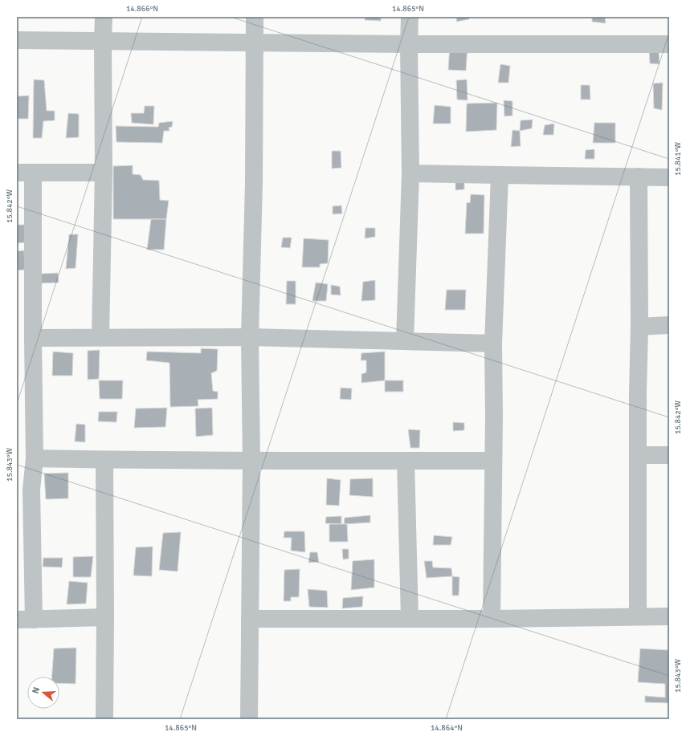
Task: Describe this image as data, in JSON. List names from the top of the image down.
{
  "north": "left",
  "coordinates": [
    "14.866°N",
    "14.865°N",
    "15.841°W",
    "15.842°W",
    "15.843°W",
    "14.864°N"
  ]
}
